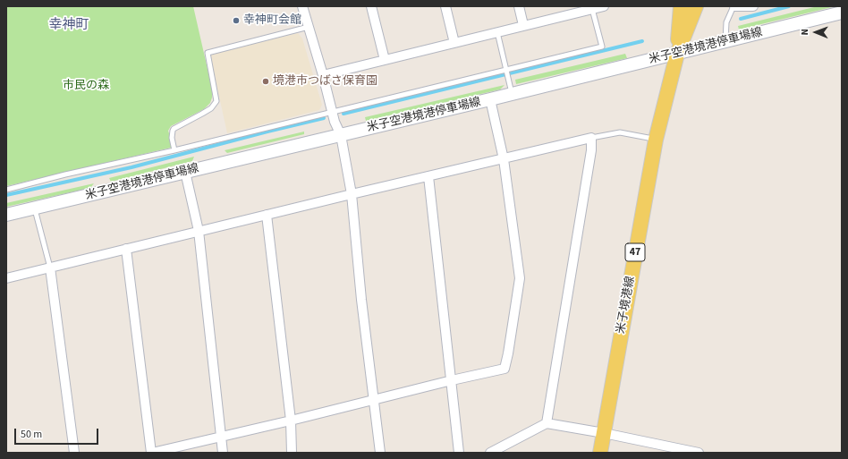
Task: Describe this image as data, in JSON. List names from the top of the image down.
{
  "streets": {
    "main road": ["米子空港境港停車場線", "47", "米子境港線"]
  },
  "crossings": [
    ["米子空港境港停車場線", "米子境港線"]
  ],
  "districts": ["幸神町"],
  "parks": ["市民の森"],
  "places": ["幸神町会館", "境港市つばさ保育園"],
  "scale_bar": "50 m",
  "north": "left"
}
